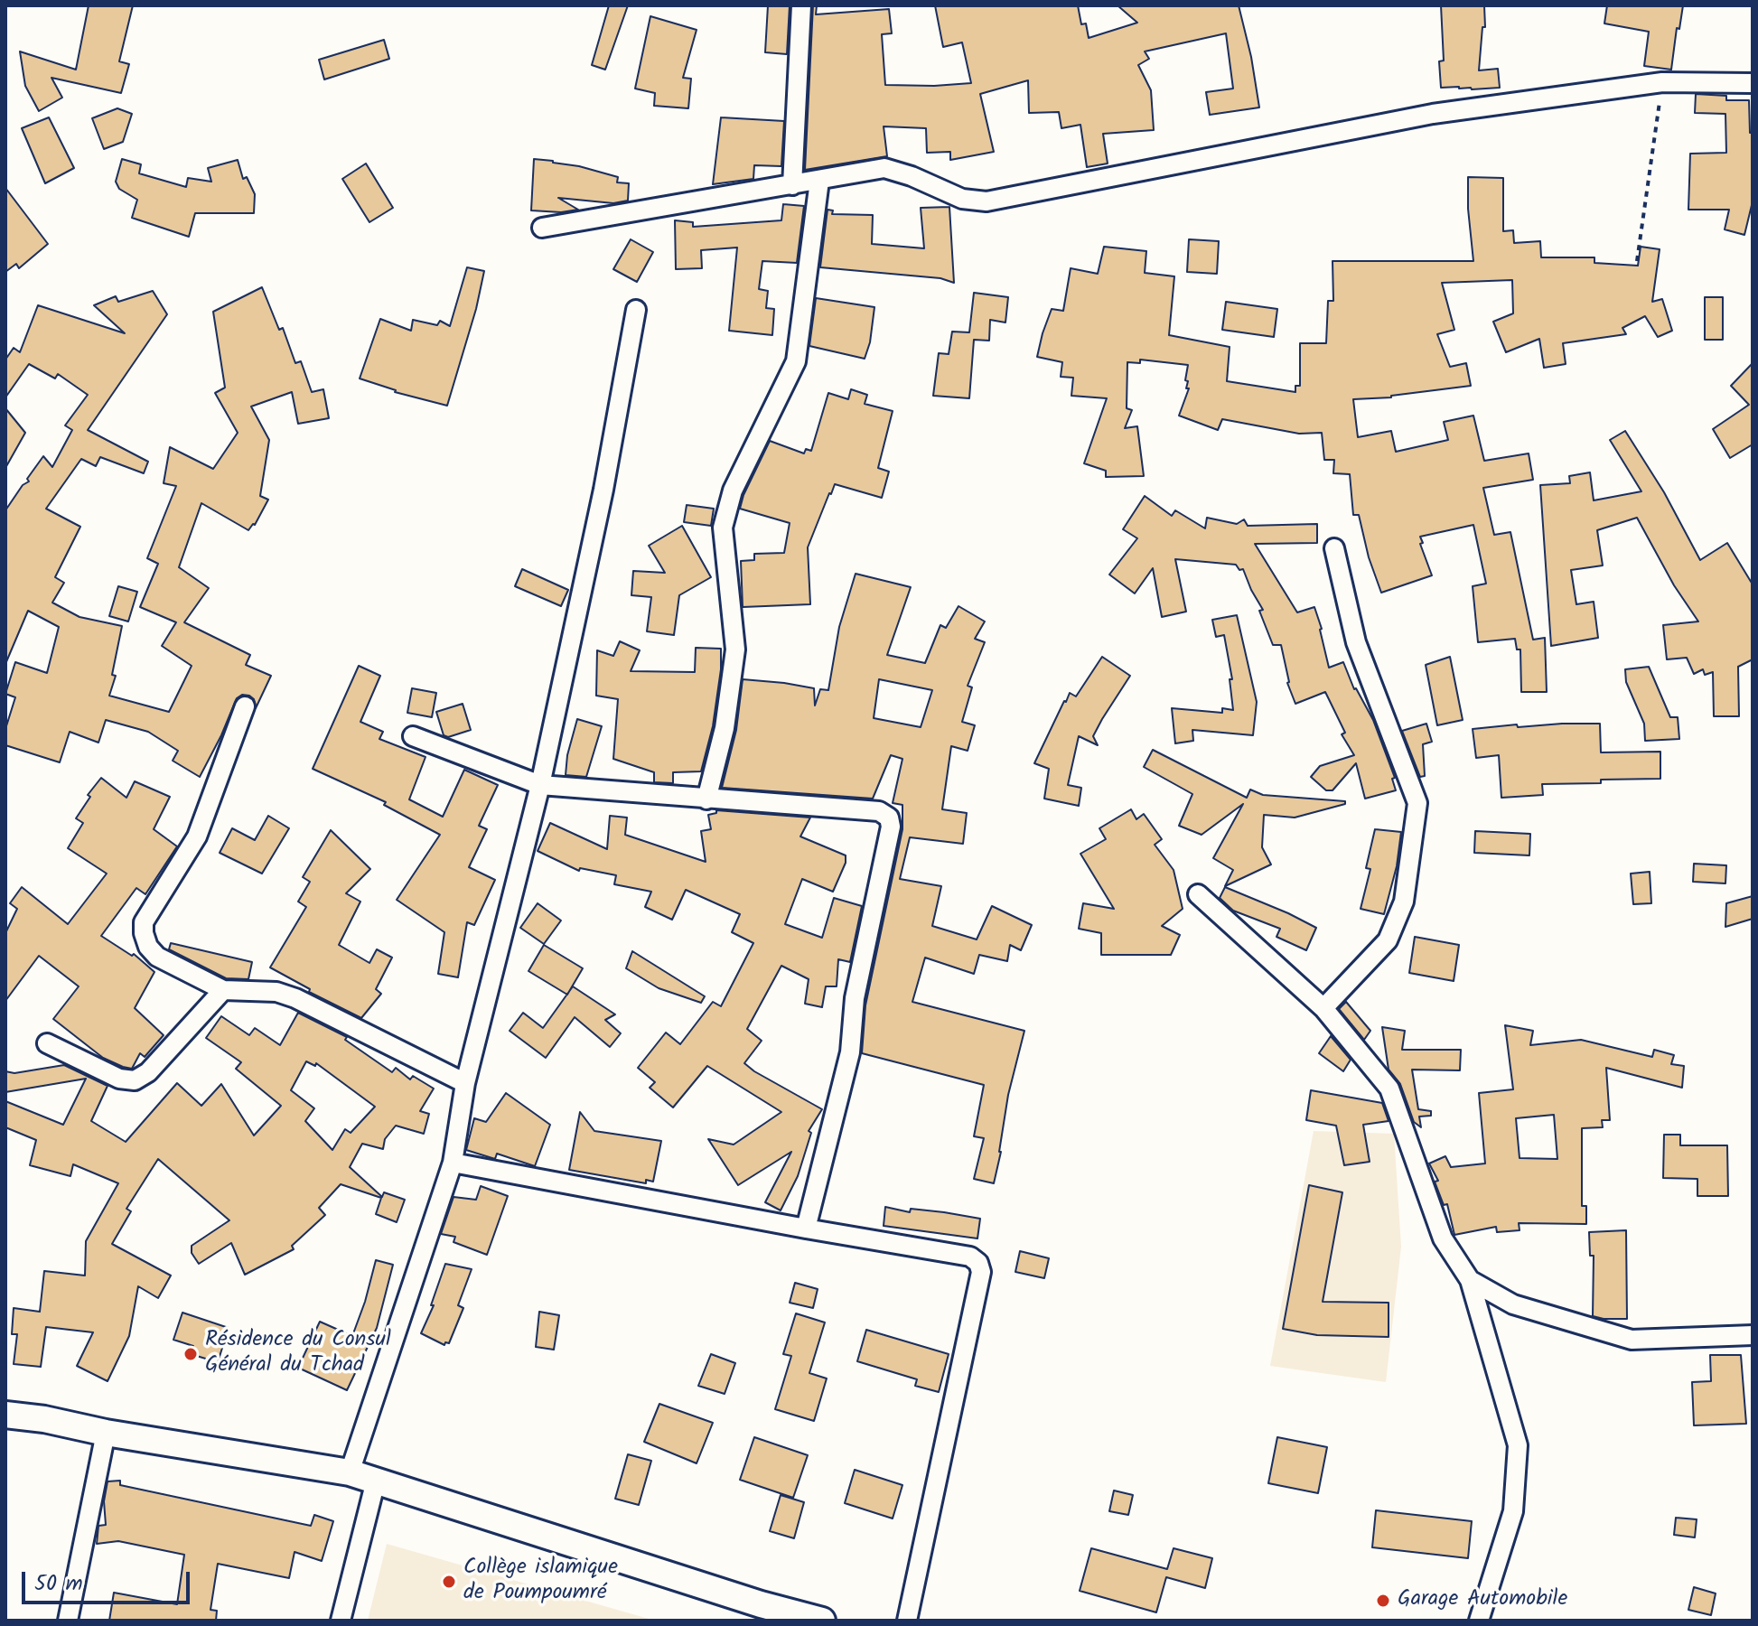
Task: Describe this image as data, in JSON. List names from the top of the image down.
{
  "places": ["Résidence du Consul Général du Tchad", "Collège islamique de Poumpoumré", "Garage Automobile"],
  "scale_bar": "50 m"
}
